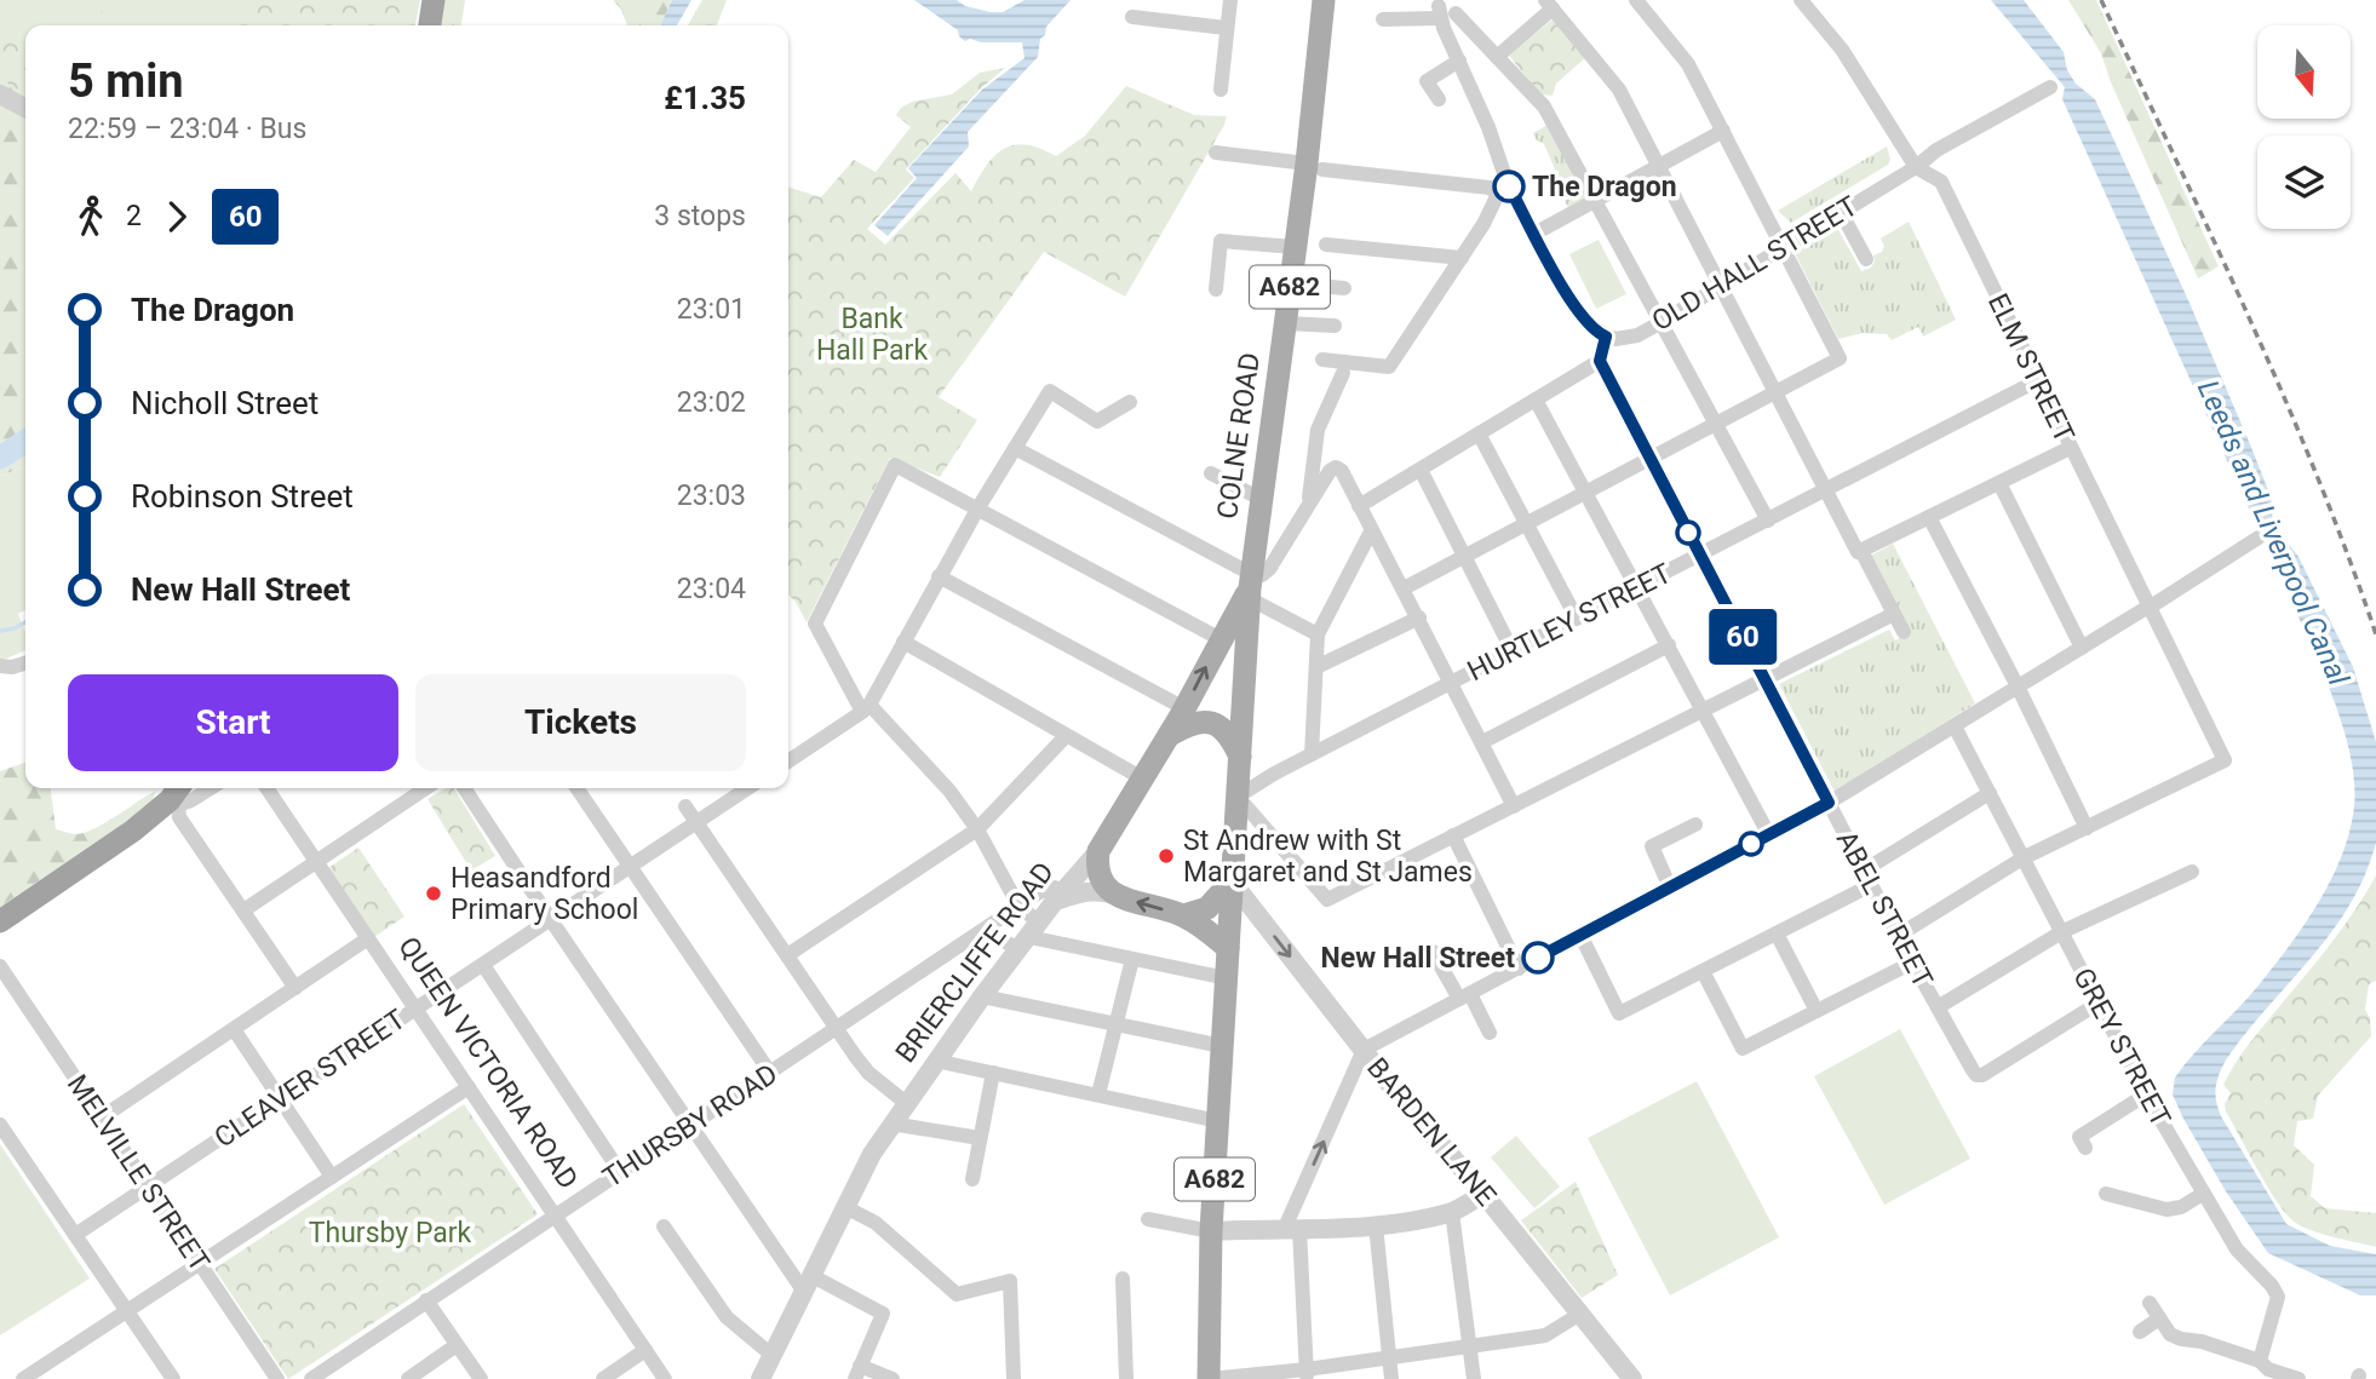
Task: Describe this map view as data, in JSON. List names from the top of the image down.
{
  "streets": {
    "main road": ["A682", "COLNE ROAD", "BRIERCLIFFE ROAD"],
    "street": [
      "OLD HALL STREET",
      "ELM STREET",
      "HURTLEY STREET",
      "ABEL STREET",
      "GREY STREET",
      "QUEEN VICTORIA ROAD",
      "CLEAVER STREET",
      "THURSBY ROAD",
      "BARDEN LANE",
      "MELVILLE STREET"
    ]
  },
  "crossings": [
    ["OLD HALL STREET", "ELM STREET"],
    ["A682", "COLNE ROAD"],
    ["ELM STREET", "HURTLEY STREET"],
    ["COLNE ROAD", "HURTLEY STREET"],
    ["COLNE ROAD", "BRIERCLIFFE ROAD"],
    ["COLNE ROAD", "BARDEN LANE"],
    ["HURTLEY STREET", "ABEL STREET"],
    ["ABEL STREET", "GREY STREET"],
    ["BRIERCLIFFE ROAD", "THURSBY ROAD"],
    ["QUEEN VICTORIA ROAD", "CLEAVER STREET"],
    ["QUEEN VICTORIA ROAD", "THURSBY ROAD"],
    ["CLEAVER STREET", "MELVILLE STREET"]
  ],
  "water": ["Leeds and Liverpool Canal"],
  "parks": ["Bank Hall Park", "Thursby Park"],
  "places": [
    "The Dragon",
    "St Andrew with St Margaret and St James",
    "Heasandford Primary School",
    "New Hall Street"
  ],
  "lines": ["bus line 60"],
  "north": "bottom",
  "page": {
    "on_map": "60",
    "heading": ["5 min", "22:59 – 23:04 · Bus", "£1.35"],
    "legs": ["2", "60", "3 stops"],
    "list": [
      {
        "name": "The Dragon",
        "value": "23:01"
      },
      {
        "name": "Nicholl Street",
        "value": "23:02"
      },
      {
        "name": "Robinson Street",
        "value": "23:03"
      },
      {
        "name": "New Hall Street",
        "value": "23:04"
      }
    ],
    "buttons": ["Start", "Tickets"]
  }
}
